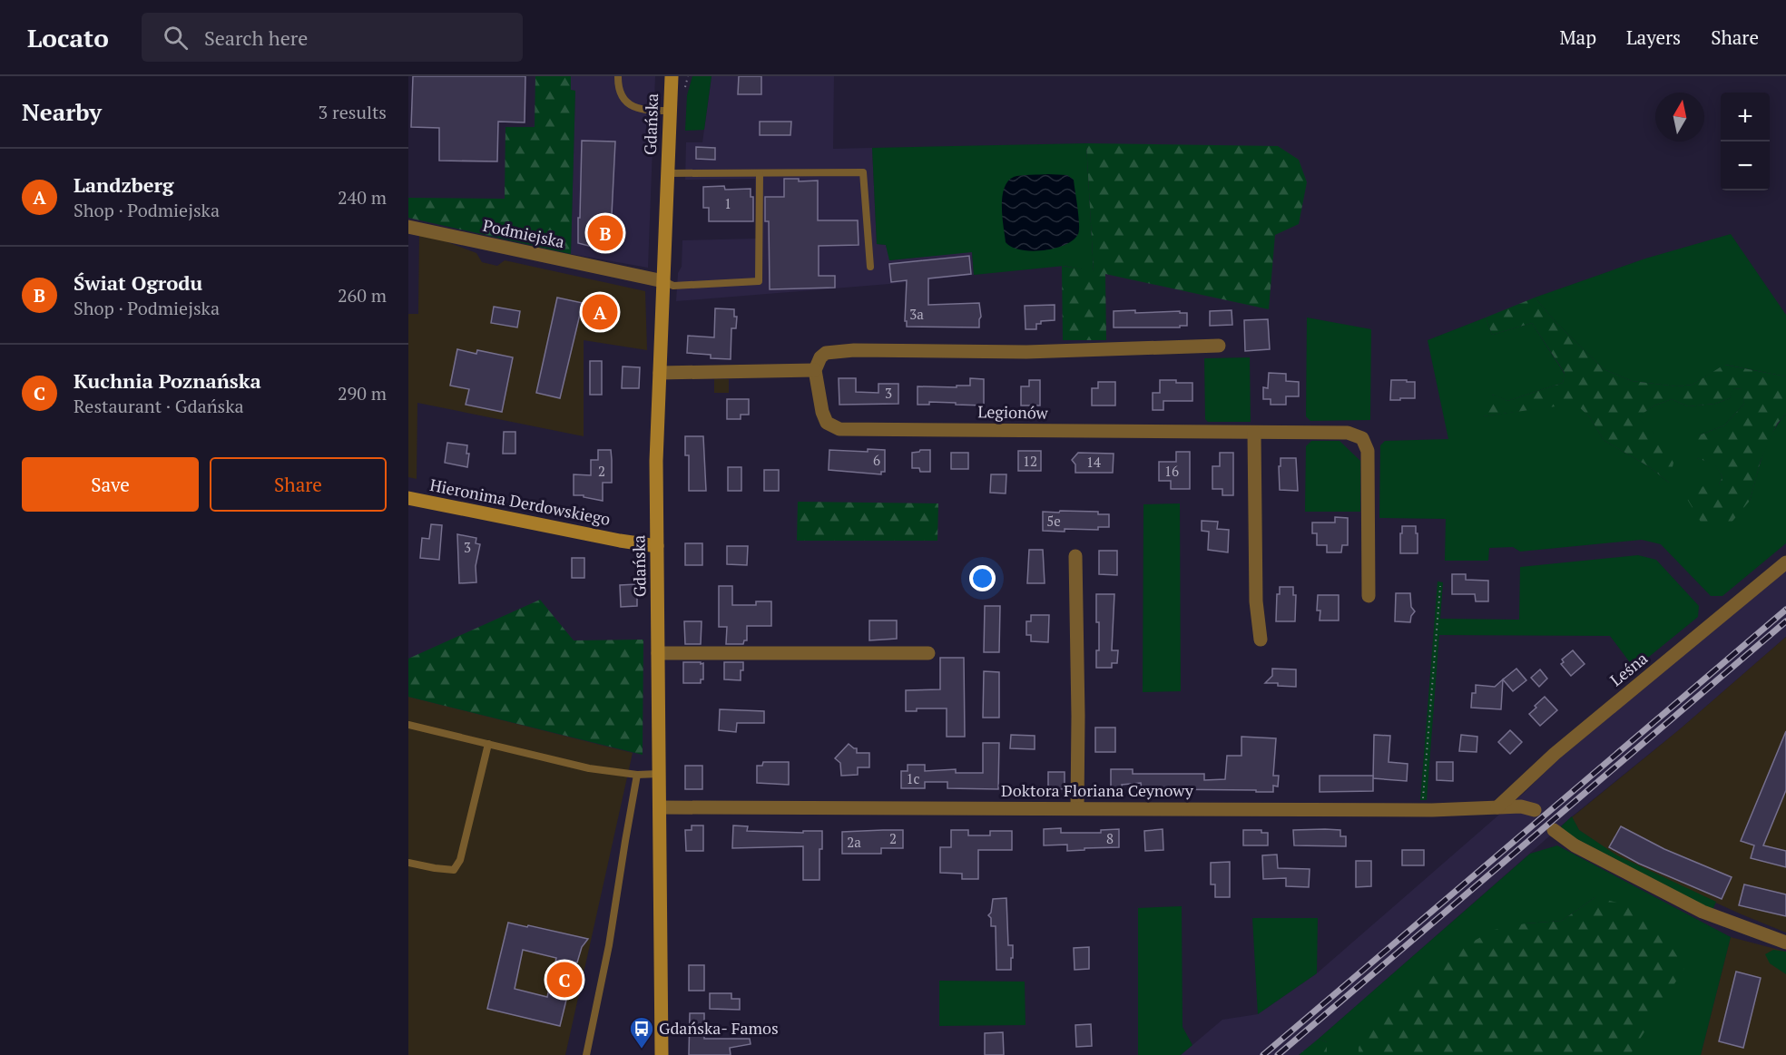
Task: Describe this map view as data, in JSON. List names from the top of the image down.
{
  "streets": {
    "main road": ["Gdańska", "Hieronima Derdowskiego"],
    "street": [
      "Podmiejska",
      "Legionów",
      "Leśna",
      "Doktora Floriana Ceynowy"
    ]
  },
  "crossings": [
    ["Gdańska", "Podmiejska"],
    ["Gdańska", "Hieronima Derdowskiego"],
    ["Gdańska", "Doktora Floriana Ceynowy"],
    ["Leśna", "Doktora Floriana Ceynowy"]
  ],
  "places": {
    "bus stop": ["Gdańska- Famos"]
  },
  "house_numbers": [
    "1",
    "3a",
    "3",
    "6",
    "12",
    "14",
    "2",
    "16",
    "5e",
    "3",
    "1c",
    "2",
    "8",
    "2a"
  ],
  "north": "top",
  "page": {
    "header": "Locato",
    "search": "Search here",
    "nav": ["Map", "Layers", "Share"],
    "heading": ["Nearby", "3 results"],
    "map_buttons": ["+", "−"],
    "list": [
      {
        "mark": "A",
        "name": "Landzberg",
        "note": "Shop · Podmiejska",
        "value": "240 m"
      },
      {
        "mark": "B",
        "name": "Świat Ogrodu",
        "note": "Shop · Podmiejska",
        "value": "260 m"
      },
      {
        "mark": "C",
        "name": "Kuchnia Poznańska",
        "note": "Restaurant · Gdańska",
        "value": "290 m"
      }
    ],
    "pins": ["B", "A", "C"],
    "buttons": ["Save", "Share"]
  }
}
